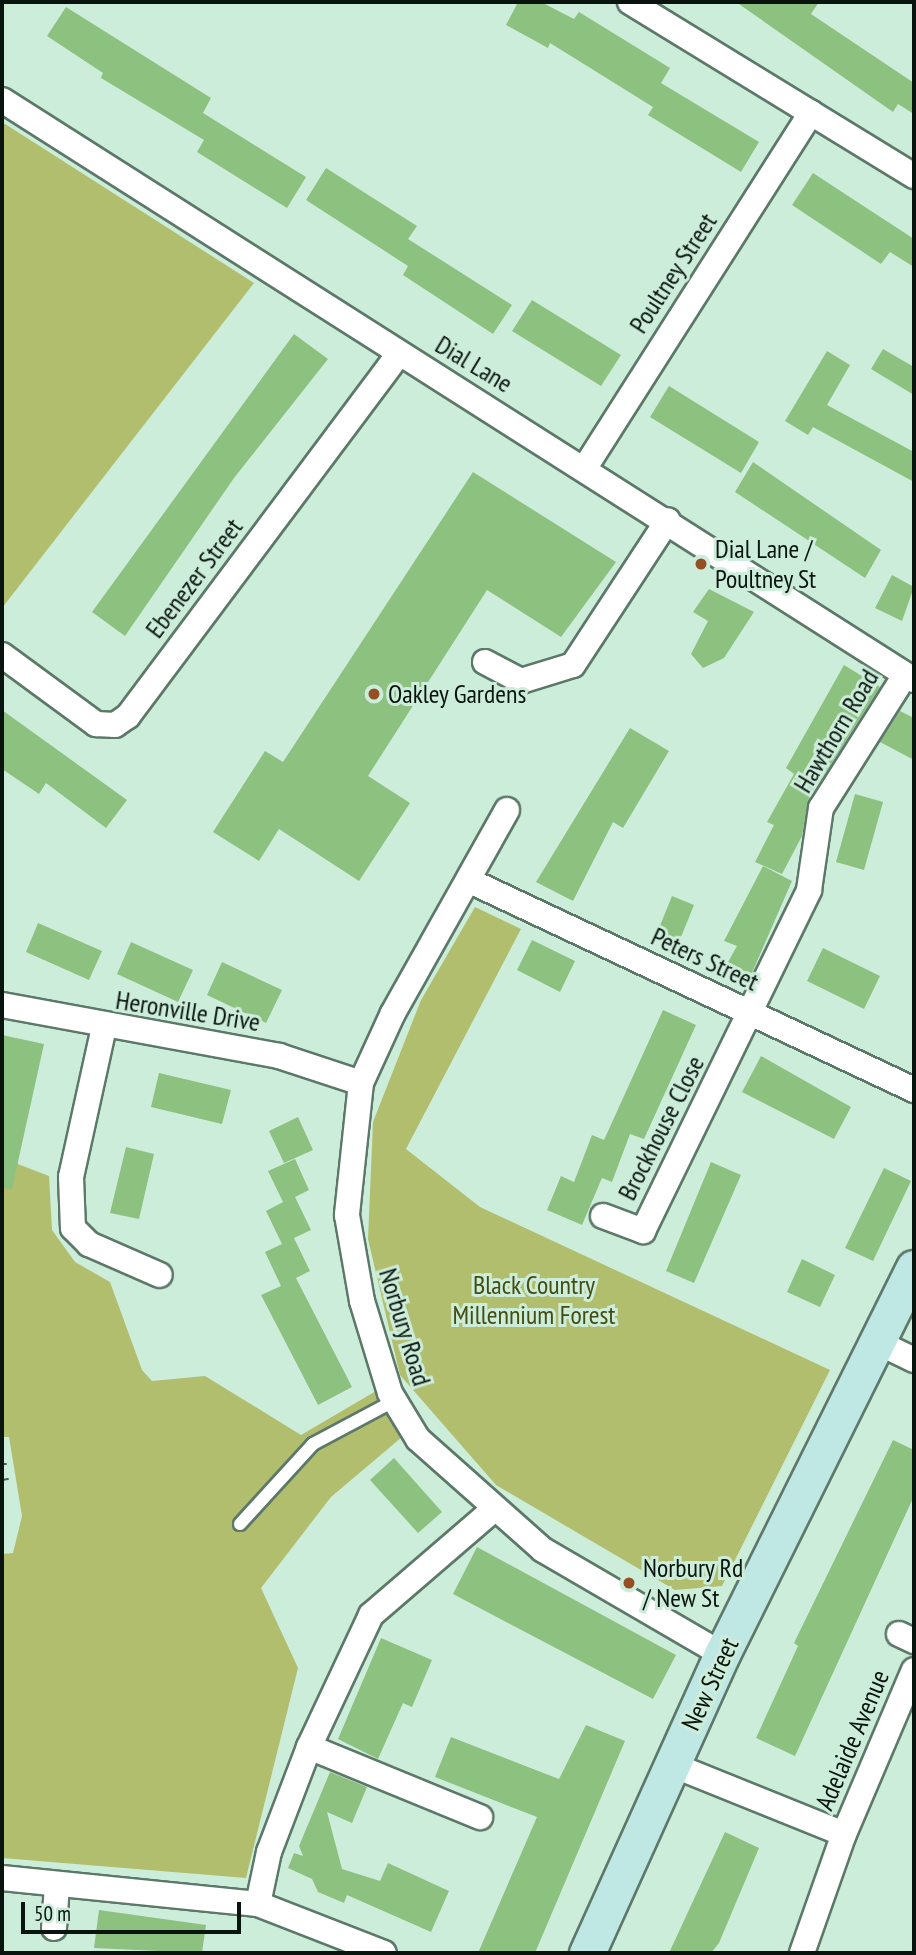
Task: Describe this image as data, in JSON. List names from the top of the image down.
{
  "streets": {
    "street": [
      "Poultney Street",
      "Dial Lane",
      "Ebenezer Street",
      "Hawthorn Road",
      "Peters Street",
      "Heronville Drive",
      "Brockhouse Close",
      "Norbury Road",
      "New Street",
      "Adelaide Avenue"
    ]
  },
  "crossings": [
    ["Poultney Street", "Dial Lane"],
    ["Dial Lane", "Ebenezer Street"],
    ["Dial Lane", "Hawthorn Road"],
    ["Hawthorn Road", "Peters Street"],
    ["Hawthorn Road", "Brockhouse Close"],
    ["Peters Street", "Brockhouse Close"],
    ["Peters Street", "Norbury Road"],
    ["Heronville Drive", "Norbury Road"],
    ["Norbury Road", "New Street"],
    ["New Street", "Adelaide Avenue"]
  ],
  "parks": ["Black Country Millennium Forest"],
  "places": ["Dial Lane / Poultney St", "Oakley Gardens", "Norbury Rd / New St"],
  "scale_bar": "50 m"
}
